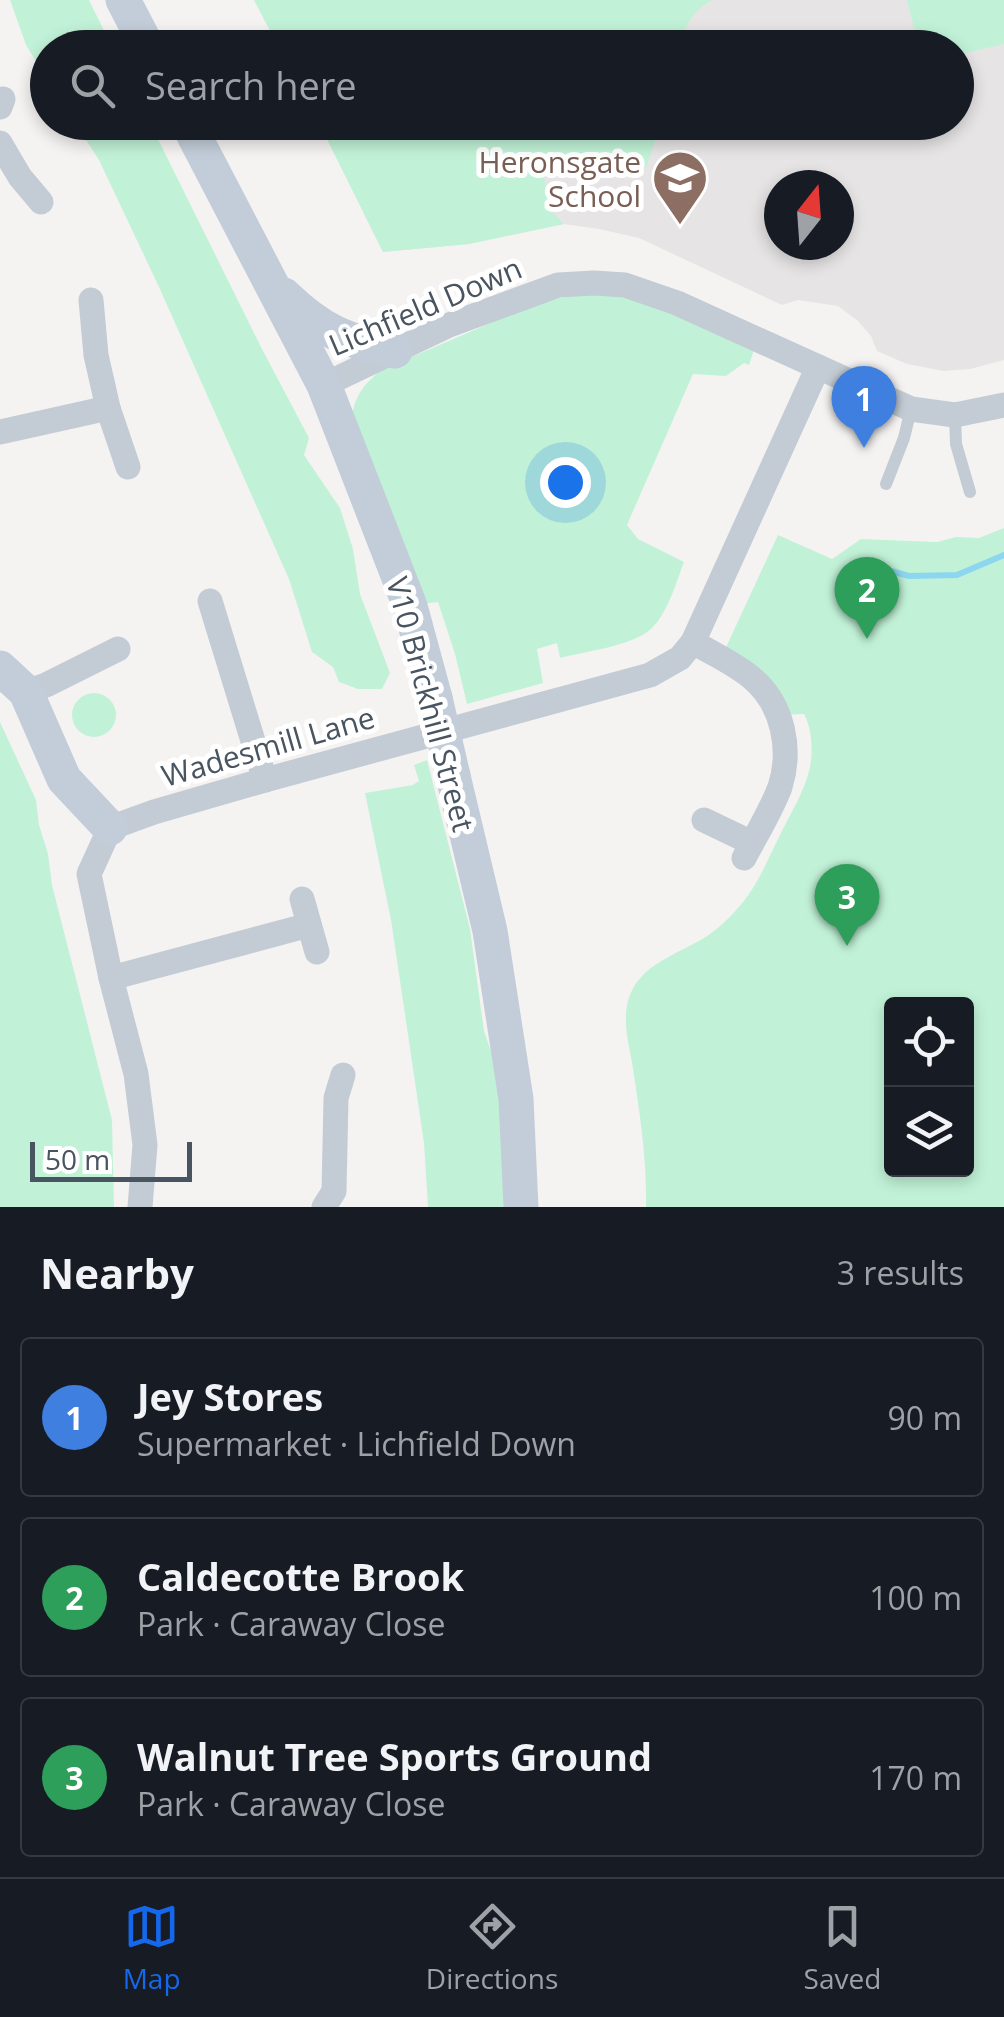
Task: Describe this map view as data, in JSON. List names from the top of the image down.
{
  "streets": {
    "street": ["Lichfield Down", "V10 Brickhill Street", "Wadesmill Lane"]
  },
  "crossings": [
    ["Lichfield Down", "V10 Brickhill Street"],
    ["Lichfield Down", "Wadesmill Lane"]
  ],
  "places": {
    "school or university": ["Heronsgate School"]
  },
  "scale_bar": "50 m",
  "north": "top",
  "page": {
    "search": "Search here",
    "pins": ["1", "2", "3"],
    "scale": "50 m",
    "heading": ["Nearby", "3 results"],
    "list": [
      {
        "mark": "1",
        "name": "Jey Stores",
        "note": "Supermarket · Lichfield Down",
        "value": "90 m"
      },
      {
        "mark": "2",
        "name": "Caldecotte Brook",
        "note": "Park · Caraway Close",
        "value": "100 m"
      },
      {
        "mark": "3",
        "name": "Walnut Tree Sports Ground",
        "note": "Park · Caraway Close",
        "value": "170 m"
      }
    ],
    "nav": ["Map", "Directions", "Saved"]
  }
}
